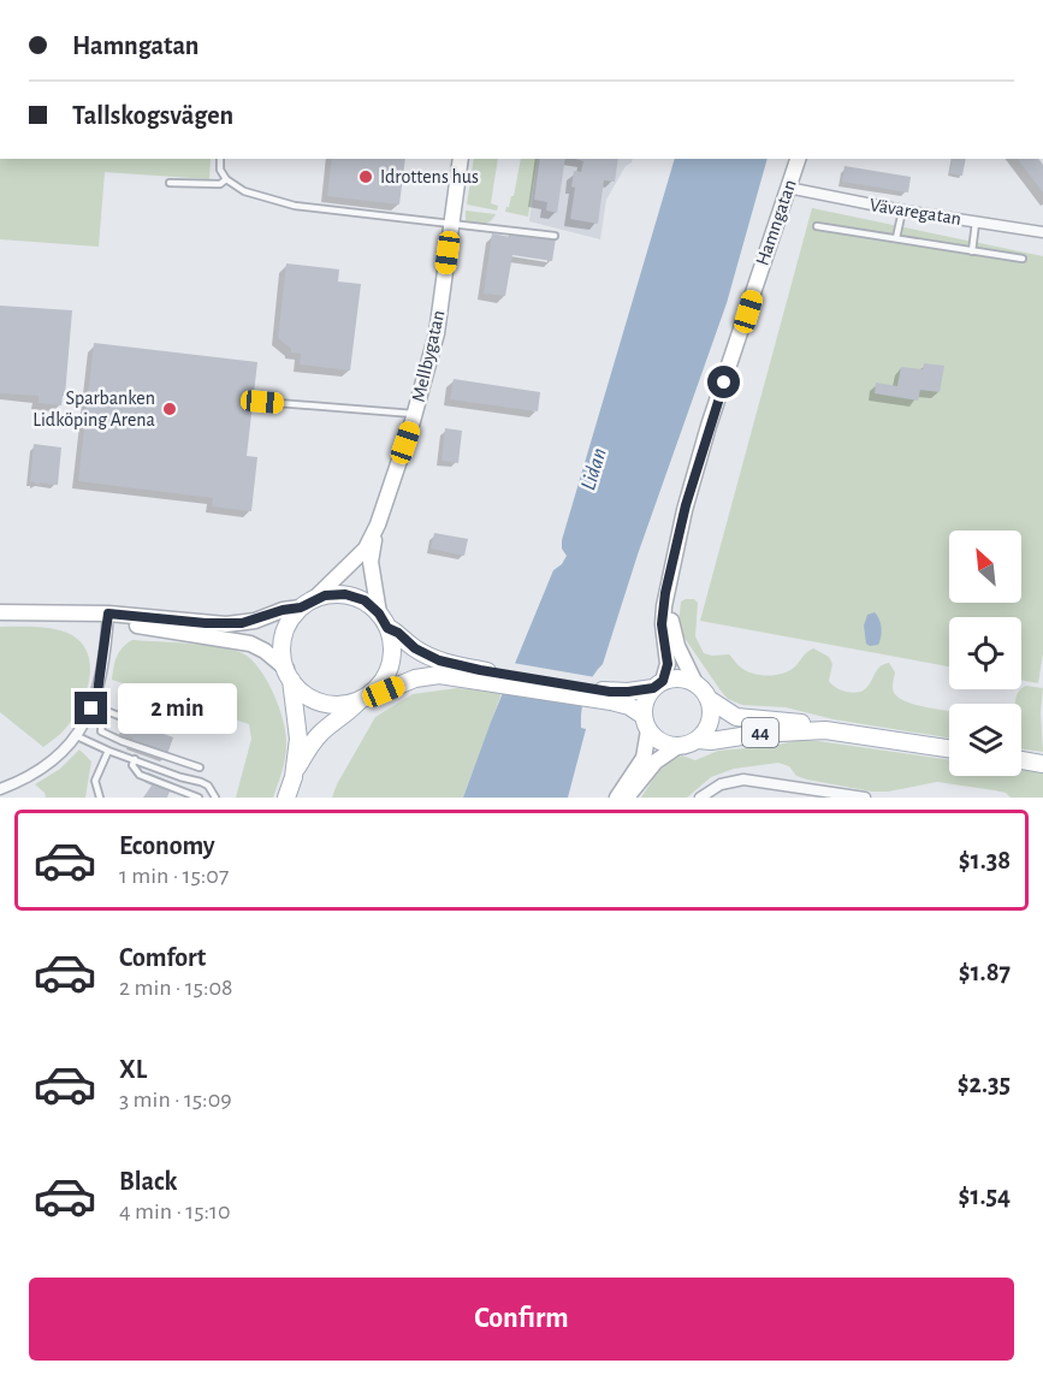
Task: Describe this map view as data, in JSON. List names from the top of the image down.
{
  "streets": {
    "main road": ["Hamngatan", "Mellbygatan", "44"],
    "street": ["Vävaregatan"]
  },
  "crossings": [
    ["Vävaregatan", "Hamngatan"],
    ["Hamngatan", "44"]
  ],
  "water": ["Lidan"],
  "places": ["Idrottens hus", "Sparbanken Lidköping Arena"],
  "north": "top left",
  "page": {
    "banner": ["Hamngatan", "Tallskogsvägen"],
    "bubble": "2 min",
    "list": [
      {
        "name": "Economy",
        "note": "1 min · 15:07",
        "value": "$1.38"
      },
      {
        "name": "Comfort",
        "note": "2 min · 15:08",
        "value": "$1.87"
      },
      {
        "name": "XL",
        "note": "3 min · 15:09",
        "value": "$2.35"
      },
      {
        "name": "Black",
        "note": "4 min · 15:10",
        "value": "$1.54"
      }
    ],
    "buttons": "Confirm"
  }
}
